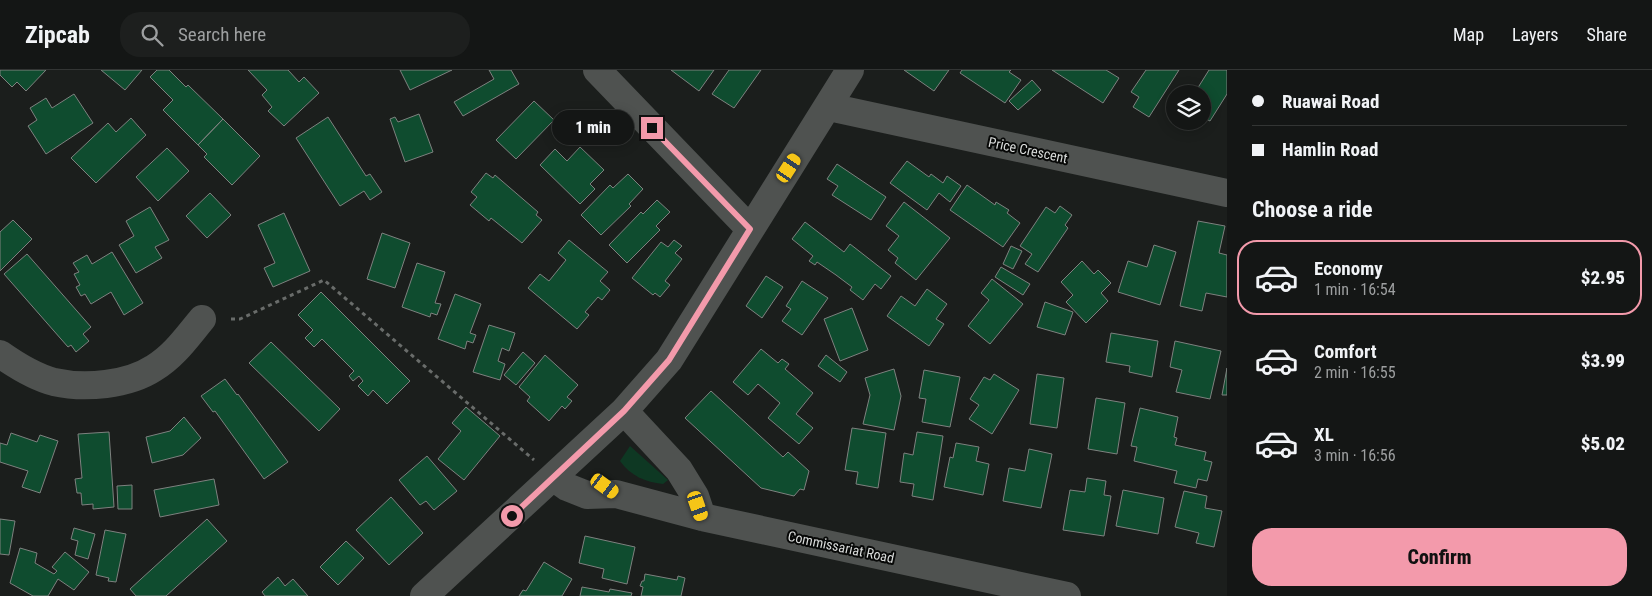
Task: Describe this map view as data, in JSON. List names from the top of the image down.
{
  "streets": {
    "street": ["Price Crescent", "Commissariat Road"]
  },
  "page": {
    "header": "Zipcab",
    "search": "Search here",
    "nav": ["Map", "Layers", "Share"],
    "banner": ["Ruawai Road", "Hamlin Road"],
    "bubble": "1 min",
    "heading": "Choose a ride",
    "list": [
      {
        "name": "Economy",
        "note": "1 min · 16:54",
        "value": "$2.95"
      },
      {
        "name": "Comfort",
        "note": "2 min · 16:55",
        "value": "$3.99"
      },
      {
        "name": "XL",
        "note": "3 min · 16:56",
        "value": "$5.02"
      }
    ],
    "buttons": "Confirm"
  }
}
